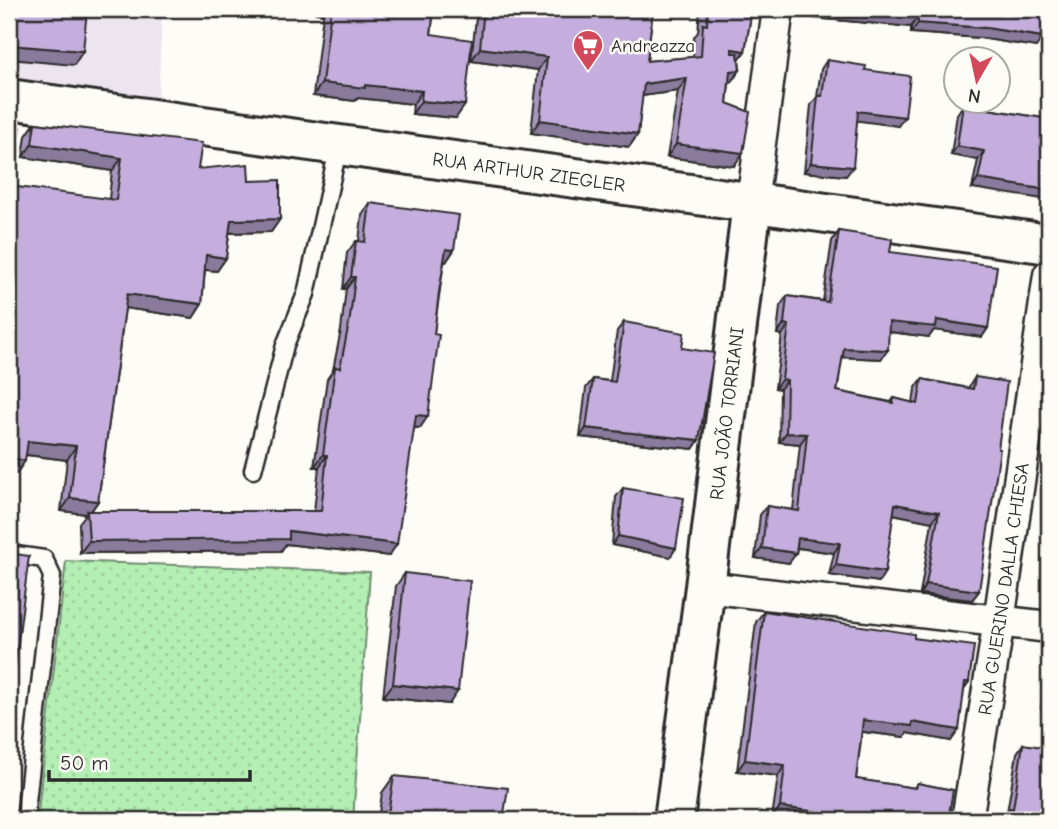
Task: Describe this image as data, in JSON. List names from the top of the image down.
{
  "streets": {
    "street": ["RUA ARTHUR ZIEGLER", "RUA JOÃO TORRIANI", "RUA GUERINO DALLA CHIESA"]
  },
  "crossings": [
    ["RUA ARTHUR ZIEGLER", "RUA JOÃO TORRIANI"]
  ],
  "places": {
    "supermarket": ["Andreazza"]
  },
  "scale_bar": "50 m",
  "north": "bottom"
}
